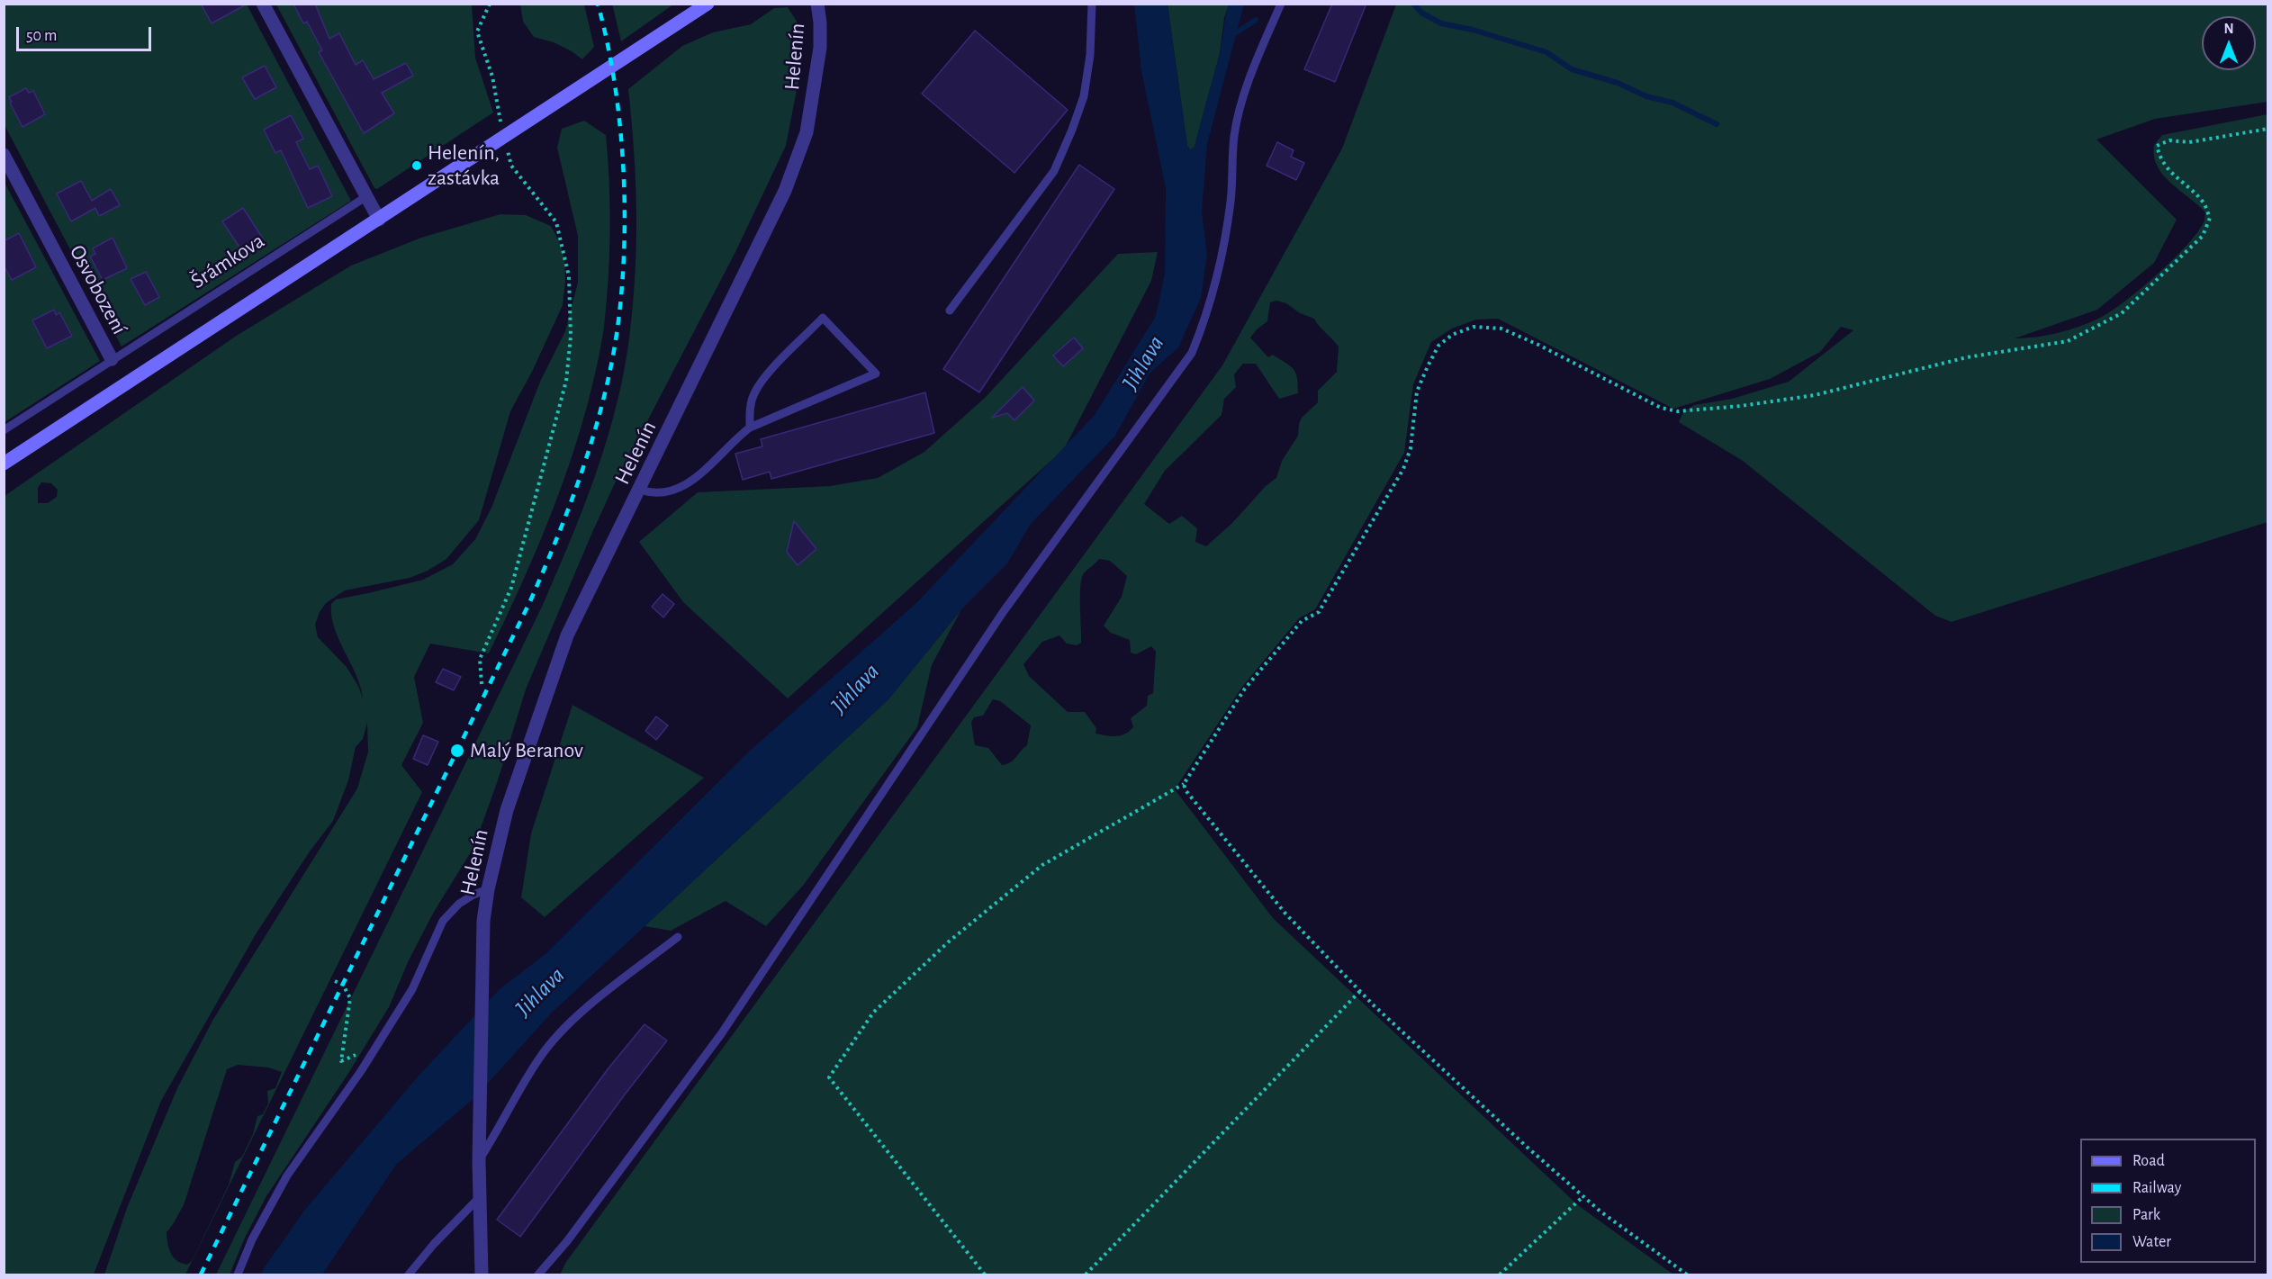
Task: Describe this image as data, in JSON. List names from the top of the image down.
{
  "streets": {
    "street": ["Helenín", "Osvobození"],
    "lane": ["Šrámkova"]
  },
  "crossings": [
    ["Šrámkova", "Osvobození"]
  ],
  "water": ["Jihlava"],
  "places": ["Helenín, zastávka", "Malý Beranov"],
  "legend": [
    "Road",
    "Railway",
    "Park",
    "Water"
  ],
  "scale_bar": "50 m",
  "north": "top"
}
